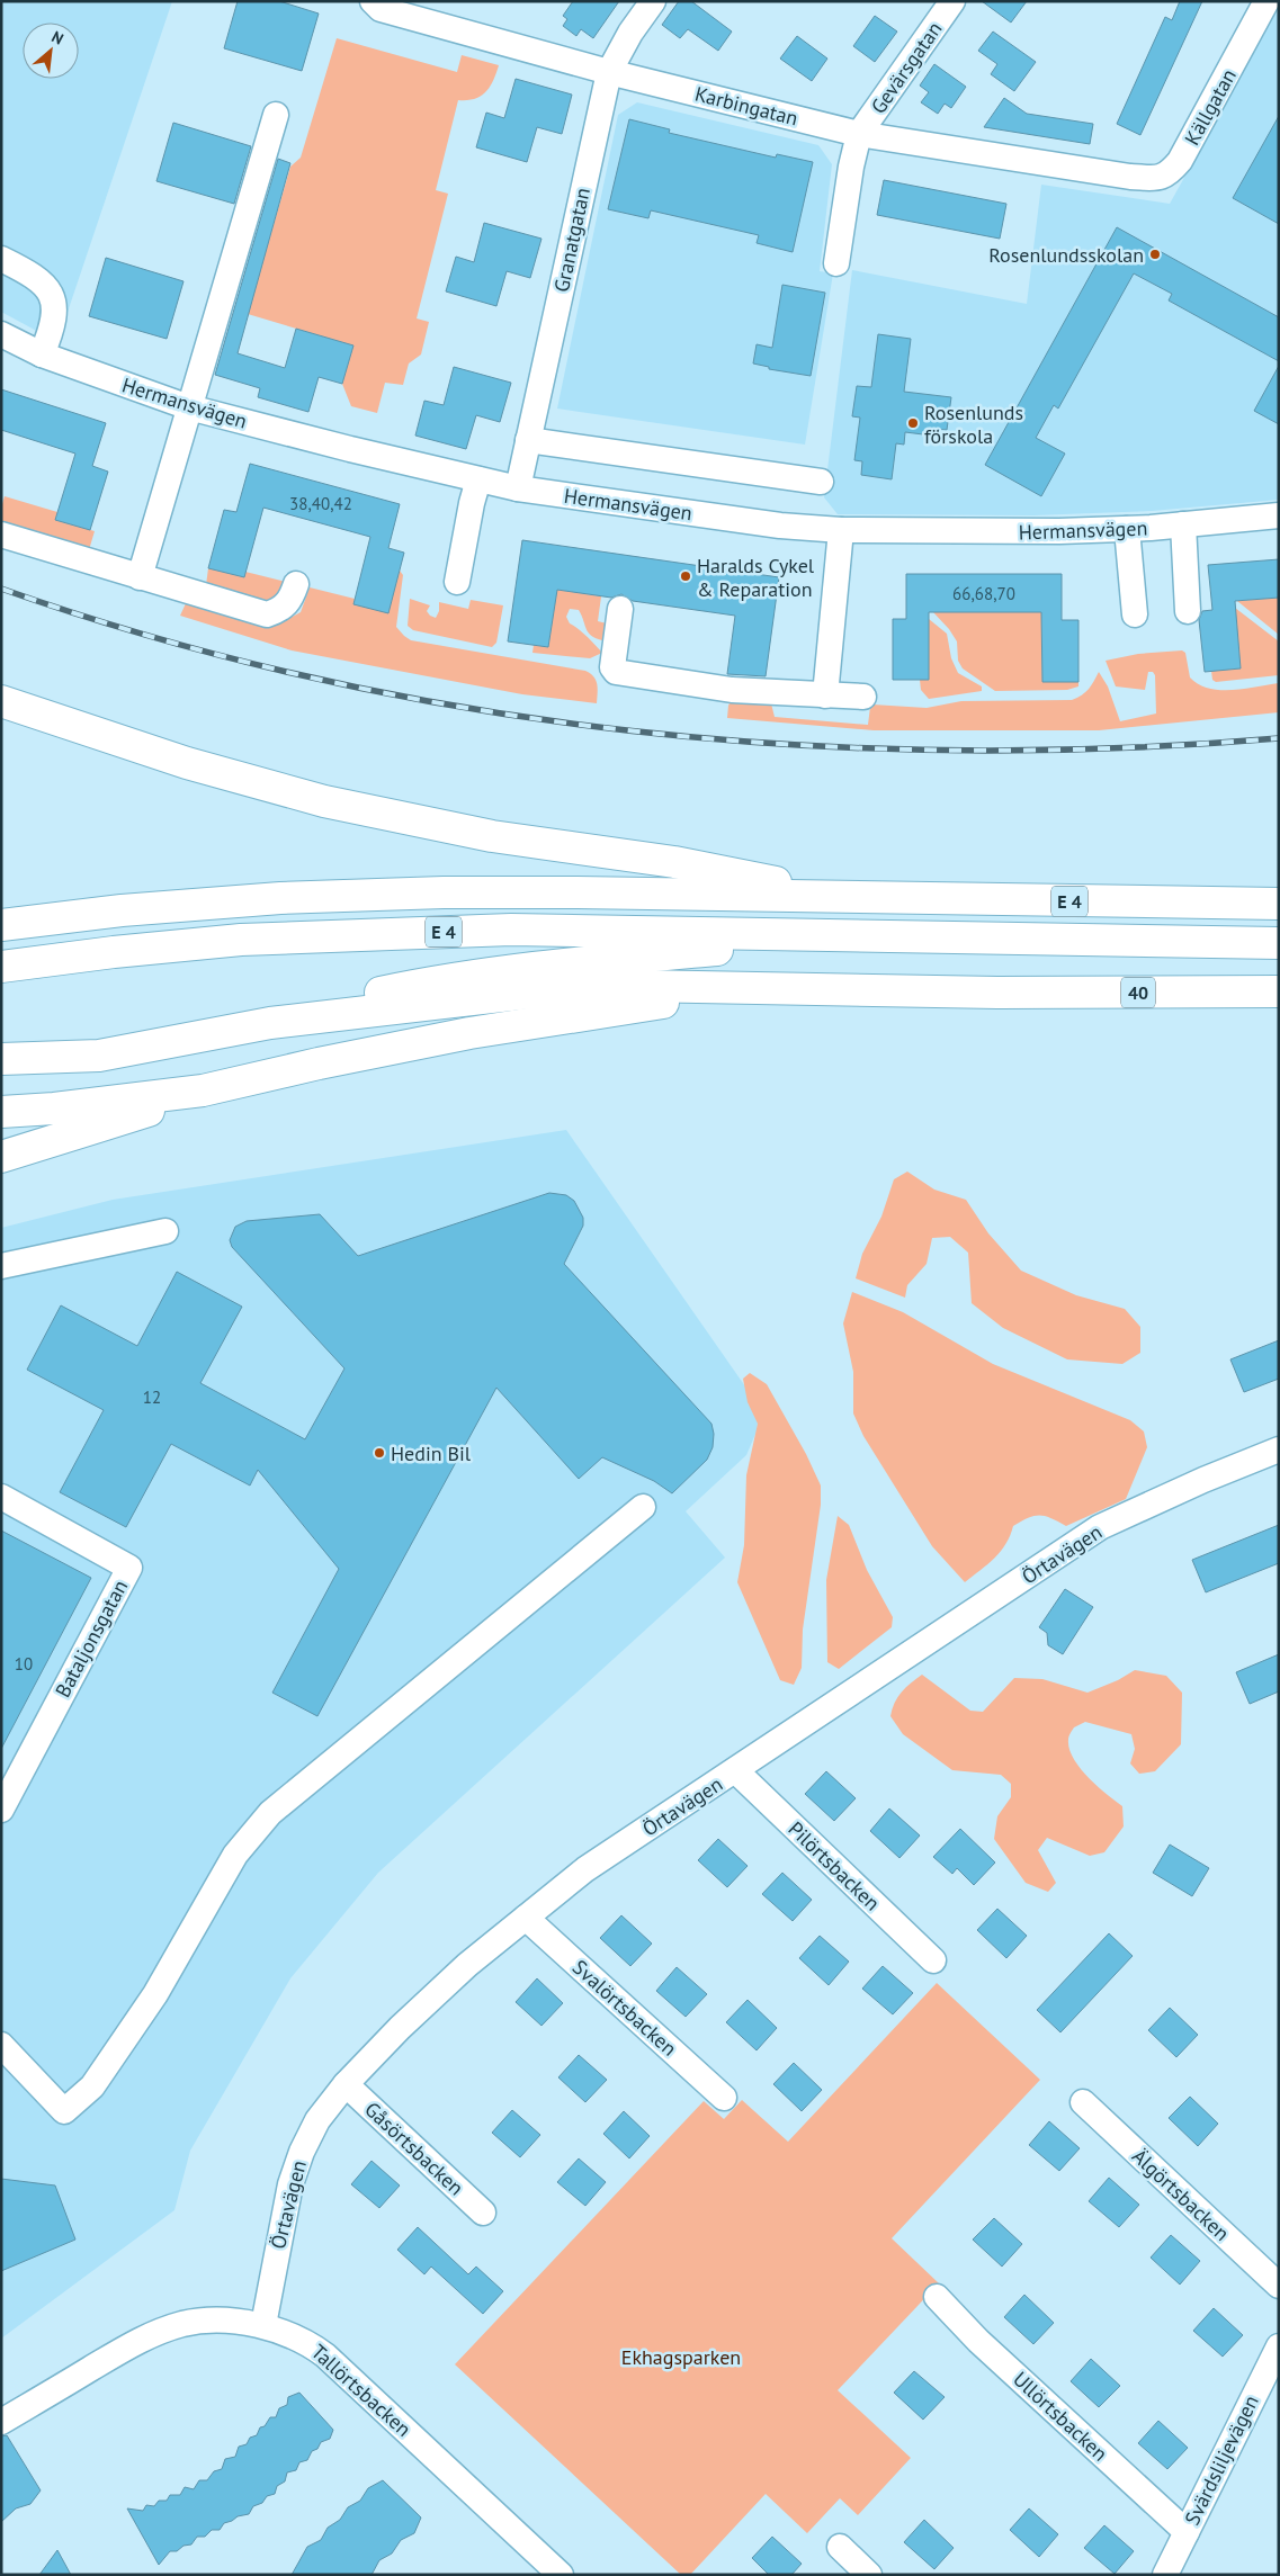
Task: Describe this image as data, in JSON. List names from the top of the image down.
{
  "streets": {
    "highway": ["E 4", "40"],
    "street": [
      "Gevärsgatan",
      "Karbingatan",
      "Källgatan",
      "Granatgatan",
      "Hermansvägen",
      "Örtavägen",
      "Bataljonsgatan",
      "Pilörtsbacken",
      "Svalörtsbacken",
      "Gåsörtsbacken",
      "Älgörtsbacken",
      "Tallörtsbacken",
      "Ullörtsbacken",
      "Svärdsliljevägen"
    ]
  },
  "crossings": [
    ["Gevärsgatan", "Karbingatan"],
    ["Karbingatan", "Källgatan"],
    ["Karbingatan", "Granatgatan"],
    ["Granatgatan", "Hermansvägen"],
    ["Örtavägen", "Pilörtsbacken"],
    ["Örtavägen", "Svalörtsbacken"],
    ["Örtavägen", "Gåsörtsbacken"],
    ["Örtavägen", "Tallörtsbacken"],
    ["Ullörtsbacken", "Svärdsliljevägen"]
  ],
  "parks": ["Ekhagsparken"],
  "places": [
    "Rosenlundsskolan",
    "Rosenlunds förskola",
    "Haralds Cykel & Reparation",
    "Hedin Bil"
  ],
  "house_numbers": [
    "38,40,42",
    "66,68,70",
    "12",
    "10"
  ],
  "north": "top right"
}
